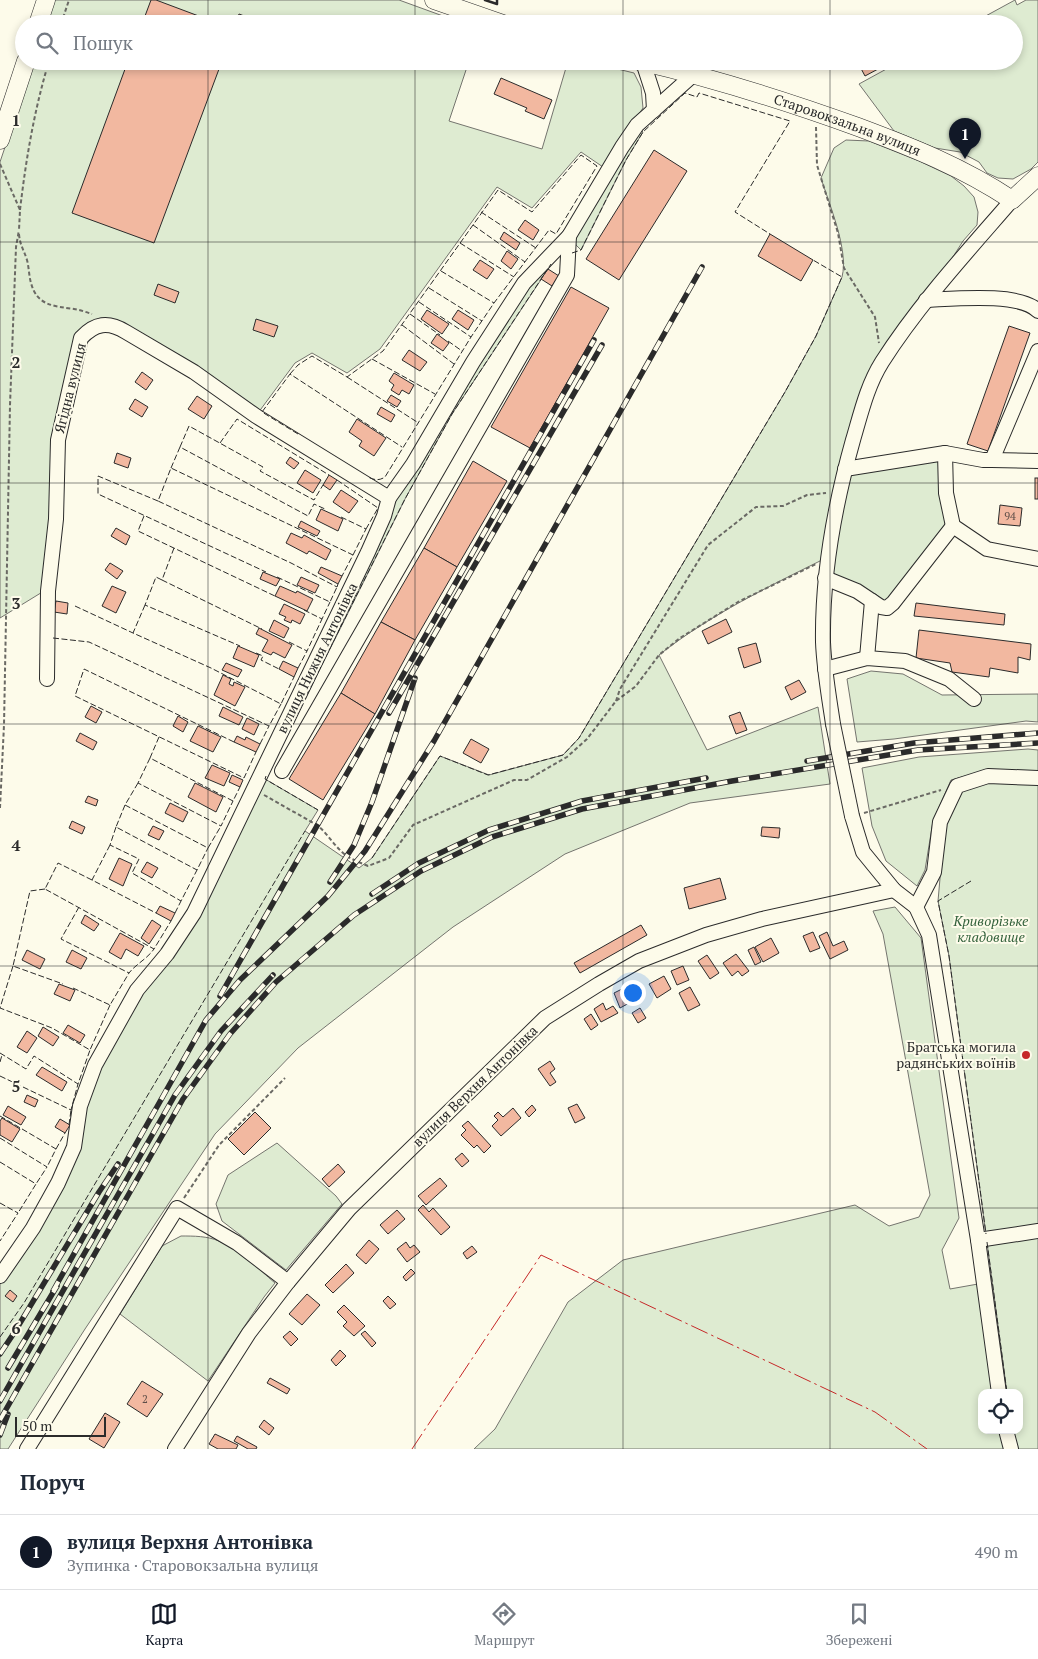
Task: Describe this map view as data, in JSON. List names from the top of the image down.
{
  "streets": {
    "main road": ["Старовокзальна вулиця"],
    "street": ["Ягідна вулиця", "вулиця Нижня Антонівка", "вулиця Верхня Антонівка"]
  },
  "crossings": [
    ["Старовокзальна вулиця", "вулиця Нижня Антонівка"]
  ],
  "parks": ["Криворізьке кладовище"],
  "places": ["Братська могила радянських воїнів"],
  "house_numbers": ["94", "2"],
  "scale_bar": "50 m",
  "page": {
    "search": "Пошук",
    "pins": "1",
    "scale": "50 m",
    "heading": "Поруч",
    "list": [
      {
        "mark": "1",
        "name": "вулиця Верхня Антонівка",
        "note": "Зупинка · Старовокзальна вулиця",
        "value": "490 m"
      }
    ],
    "nav": ["Карта", "Маршрут", "Збережені"]
  },
  "grid": {
    "rows": [
      "1",
      "2",
      "3",
      "4",
      "5",
      "6"
    ]
  }
}
